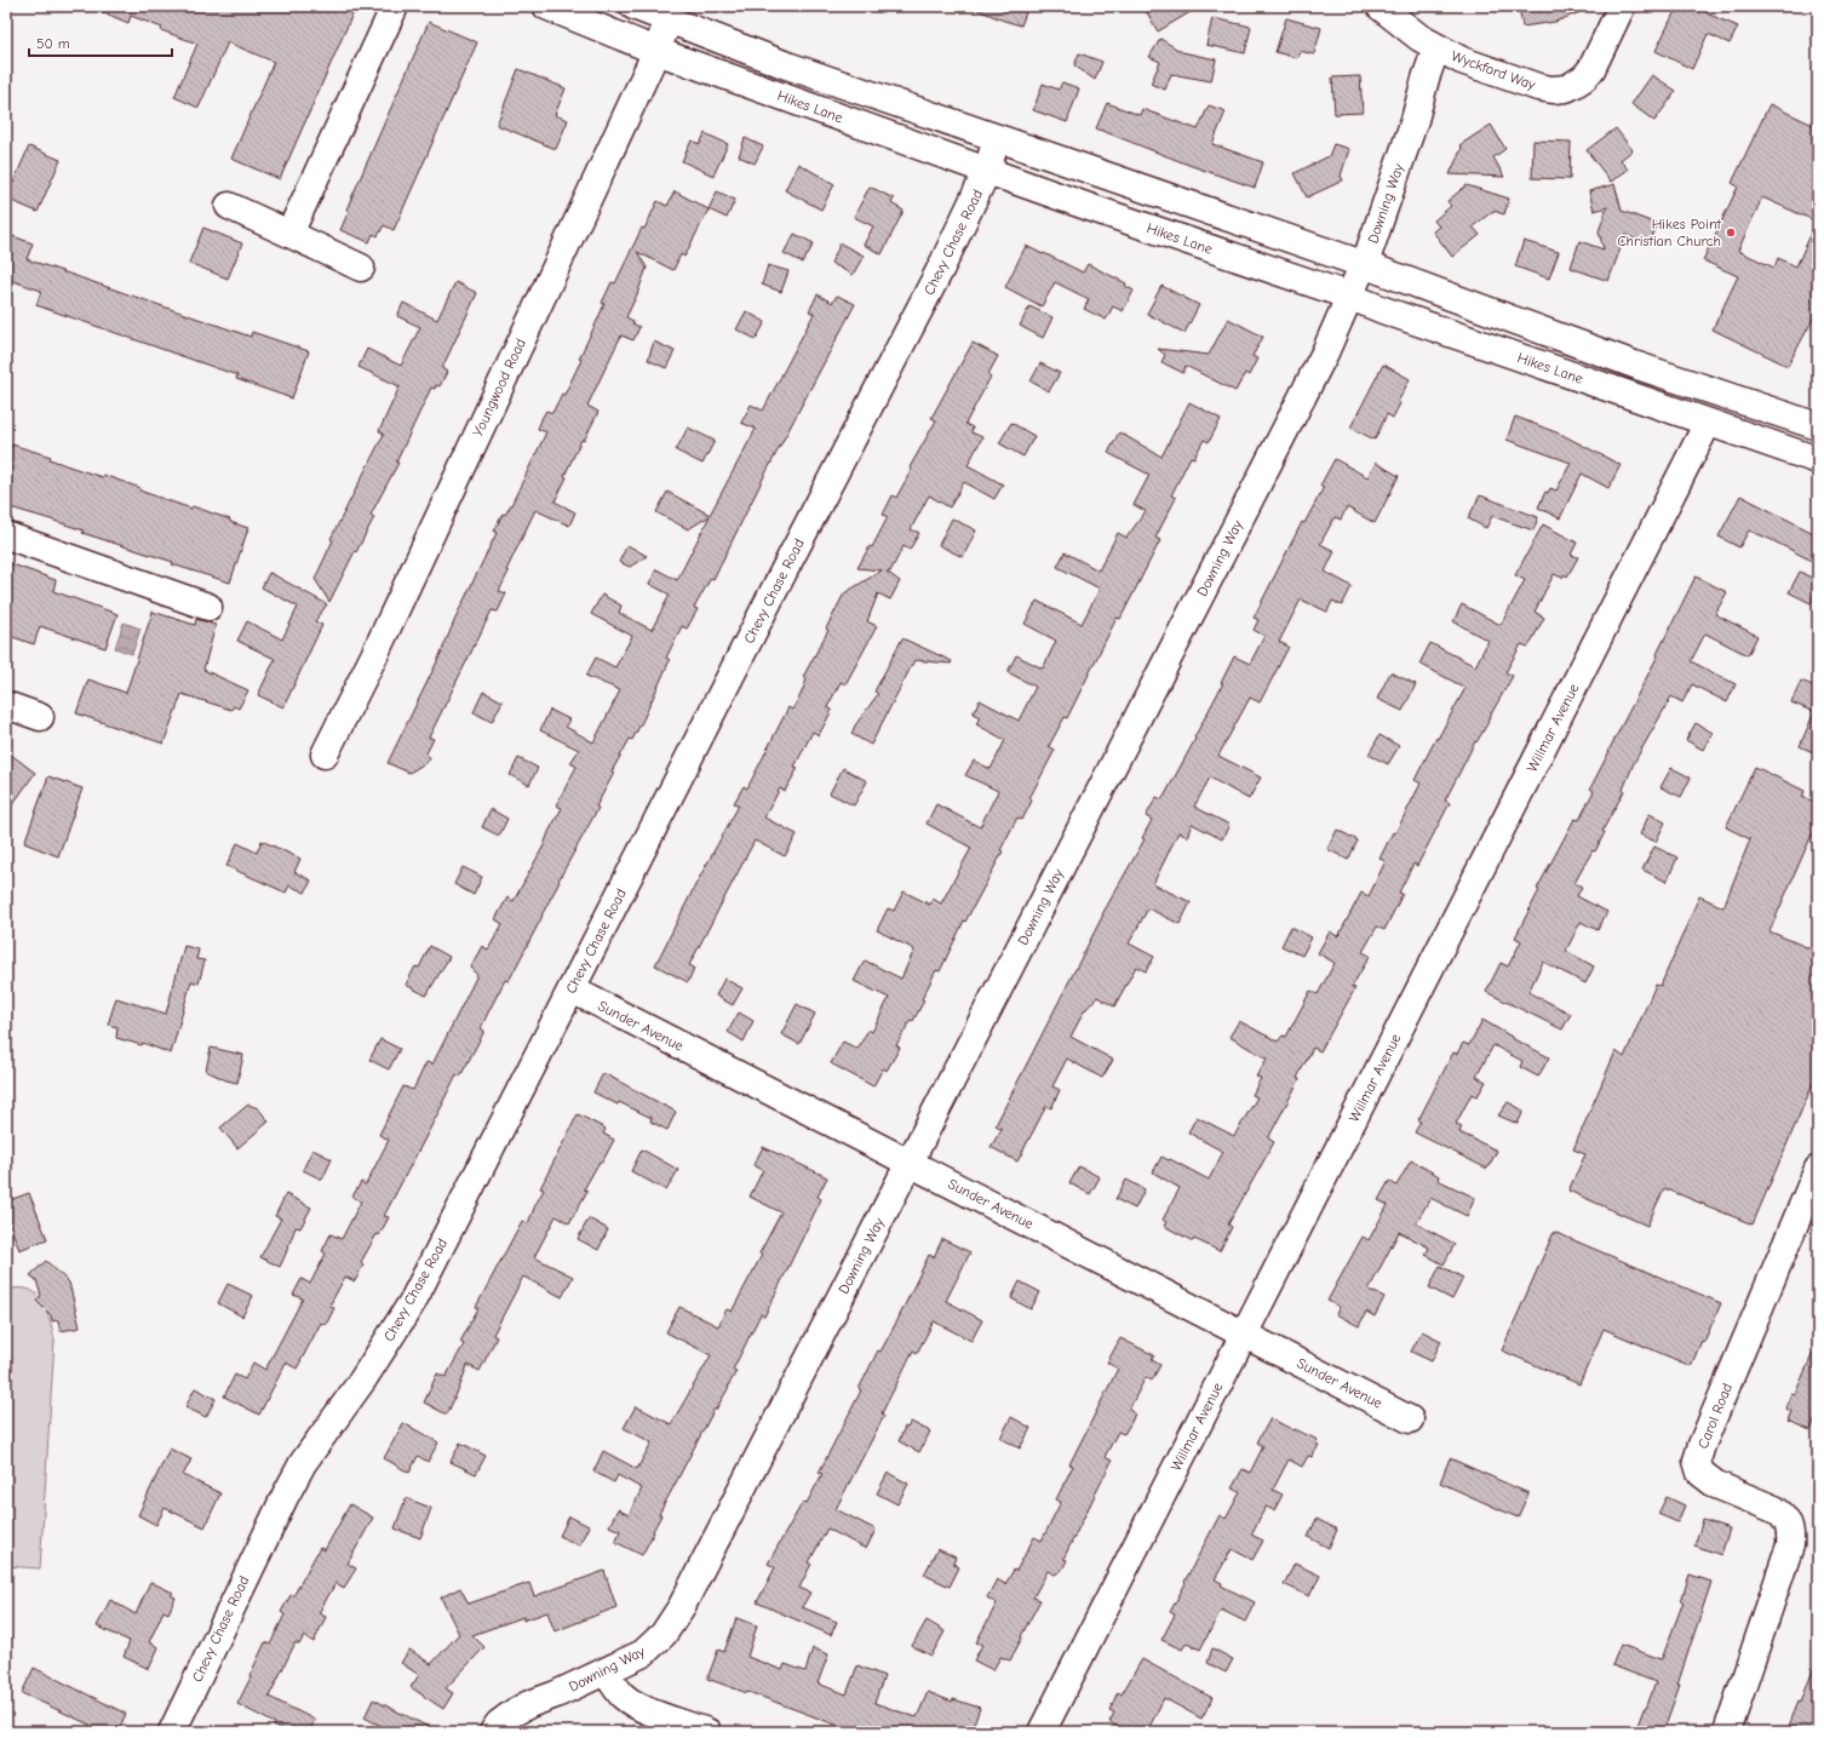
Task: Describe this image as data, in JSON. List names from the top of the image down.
{
  "streets": {
    "street": [
      "Wyckford Way",
      "Hikes Lane",
      "Downing Way",
      "Chevy Chase Road",
      "Youngwood Road",
      "Willmar Avenue",
      "Sunder Avenue",
      "Carol Road"
    ]
  },
  "crossings": [
    ["Wyckford Way", "Downing Way"],
    ["Hikes Lane", "Downing Way"],
    ["Hikes Lane", "Chevy Chase Road"],
    ["Hikes Lane", "Youngwood Road"],
    ["Hikes Lane", "Willmar Avenue"],
    ["Downing Way", "Sunder Avenue"],
    ["Chevy Chase Road", "Sunder Avenue"],
    ["Willmar Avenue", "Sunder Avenue"]
  ],
  "places": ["Hikes Point Christian Church"],
  "scale_bar": "50 m"
}
